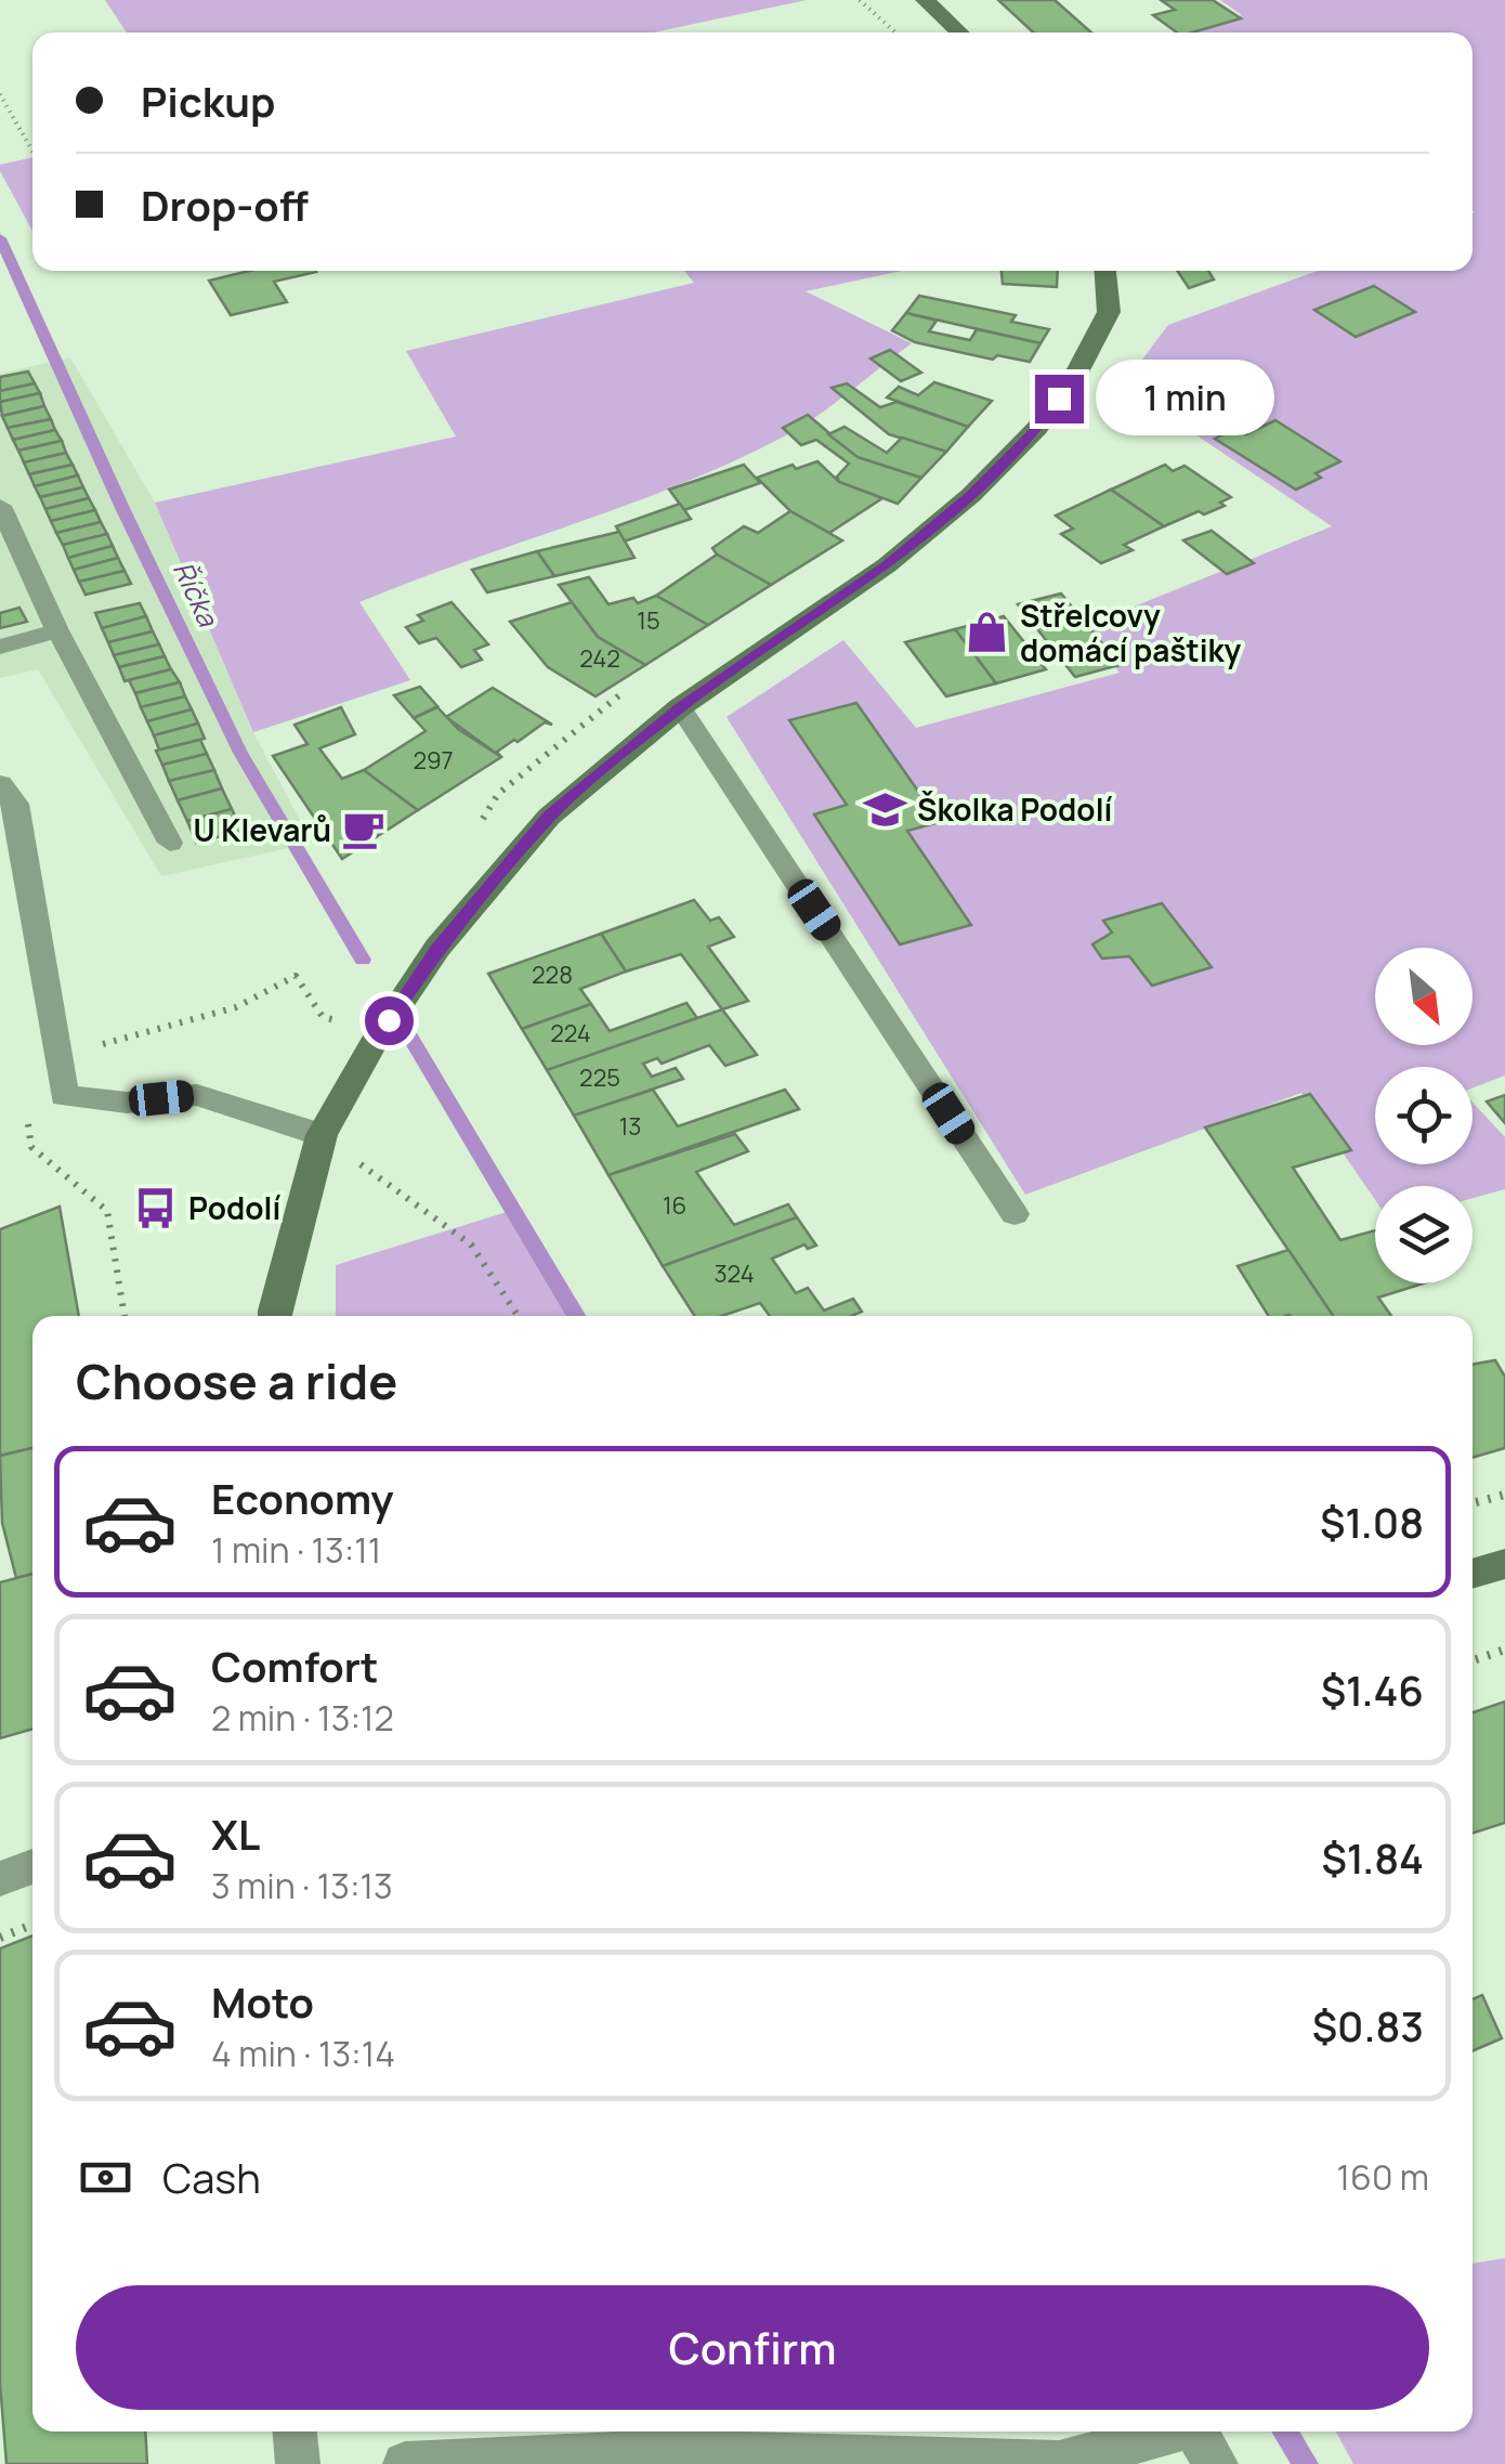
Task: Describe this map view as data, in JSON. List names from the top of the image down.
{
  "water": ["Říčka"],
  "places": {
    "shop": ["Střelcovy domácí paštiky"],
    "school or university": ["Školka Podolí"],
    "cafe": ["U Klevarů"],
    "bus stop": ["Podolí"]
  },
  "house_numbers": [
    "15",
    "242",
    "297",
    "228",
    "224",
    "225",
    "13",
    "16",
    "324"
  ],
  "north": "bottom right",
  "page": {
    "banner": ["Pickup", "Drop-off"],
    "bubble": "1 min",
    "heading": "Choose a ride",
    "list": [
      {
        "name": "Economy",
        "note": "1 min · 13:11",
        "value": "$1.08"
      },
      {
        "name": "Comfort",
        "note": "2 min · 13:12",
        "value": "$1.46"
      },
      {
        "name": "XL",
        "note": "3 min · 13:13",
        "value": "$1.84"
      },
      {
        "name": "Moto",
        "note": "4 min · 13:14",
        "value": "$0.83"
      }
    ],
    "pay": ["Cash", "160 m"],
    "buttons": "Confirm"
  }
}
